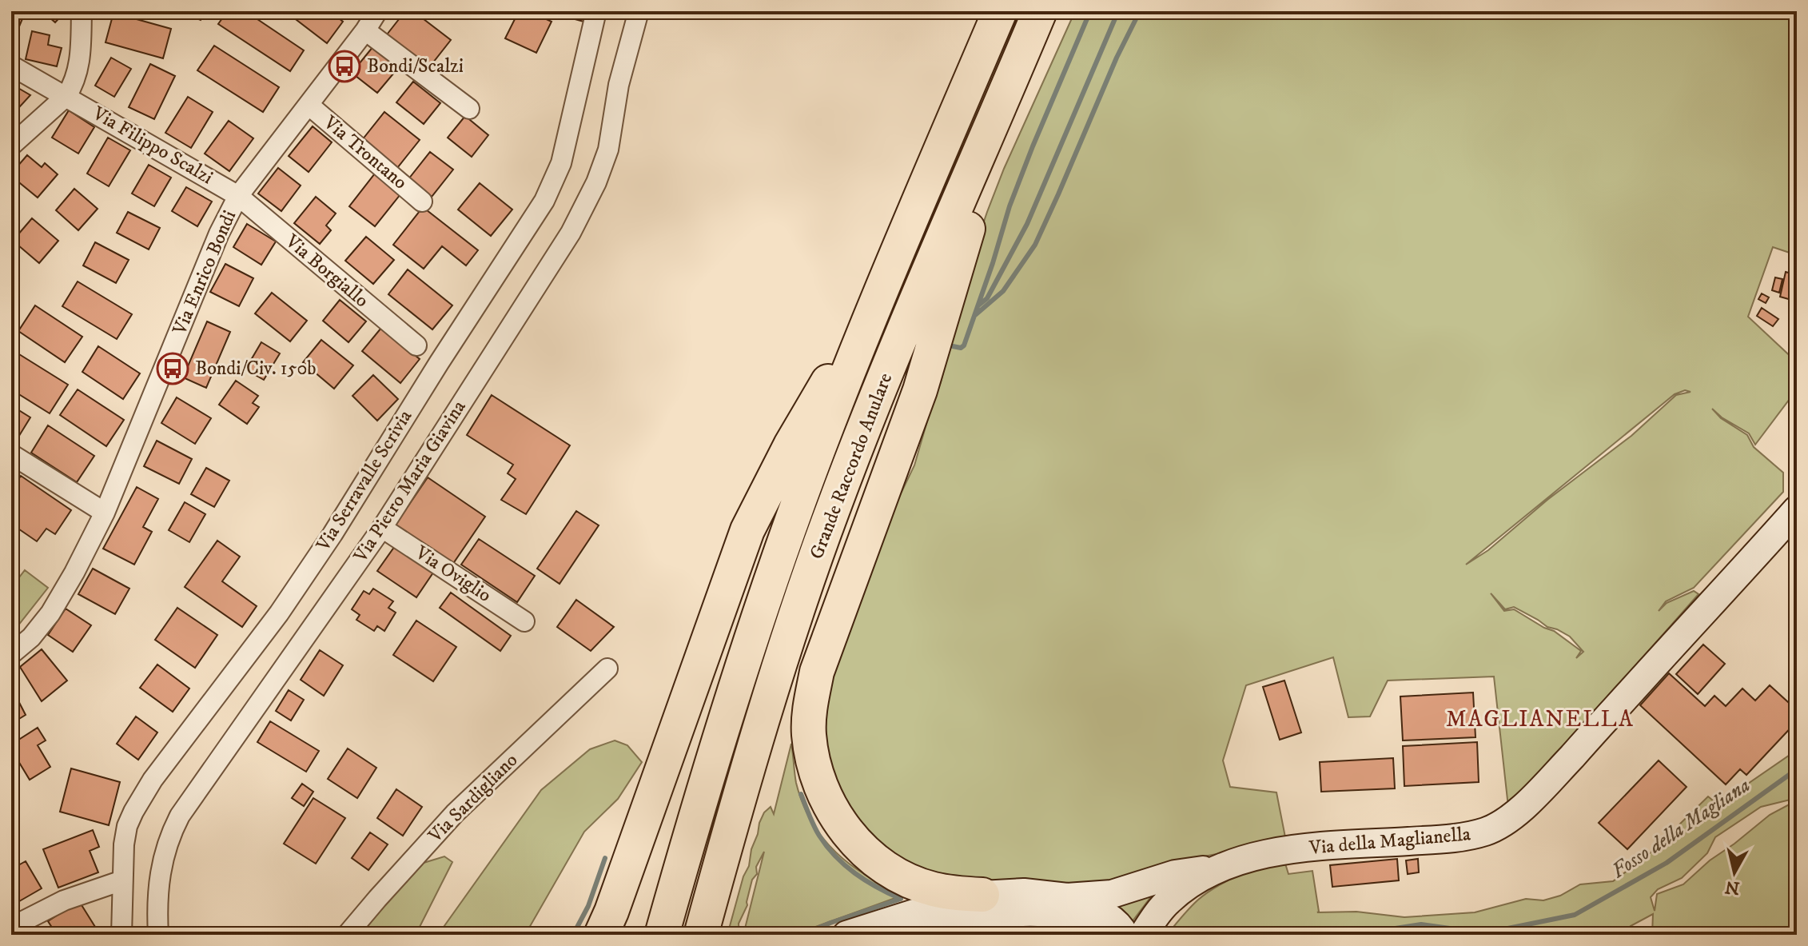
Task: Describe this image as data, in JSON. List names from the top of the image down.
{
  "streets": {
    "highway": ["Grande Raccordo Anulare"],
    "street": [
      "Via Filippo Scalzi",
      "Via Trontano",
      "Via Borgiallo",
      "Via Enrico Bondi",
      "Via Serravalle Scrivia",
      "Via Pietro Maria Giavina",
      "Via Oviglio",
      "Via Sardigliano",
      "Via della Maglianella"
    ]
  },
  "crossings": [
    ["Via Filippo Scalzi", "Via Borgiallo"],
    ["Via Filippo Scalzi", "Via Enrico Bondi"],
    ["Via Trontano", "Via Enrico Bondi"],
    ["Via Borgiallo", "Via Enrico Bondi"],
    ["Via Pietro Maria Giavina", "Via Oviglio"]
  ],
  "districts": ["MAGLIANELLA"],
  "water": ["Fosso della Magliana"],
  "places": {
    "bus stop": ["Bondi/Scalzi", "Bondi/Civ. 150b"]
  },
  "north": "bottom"
}
